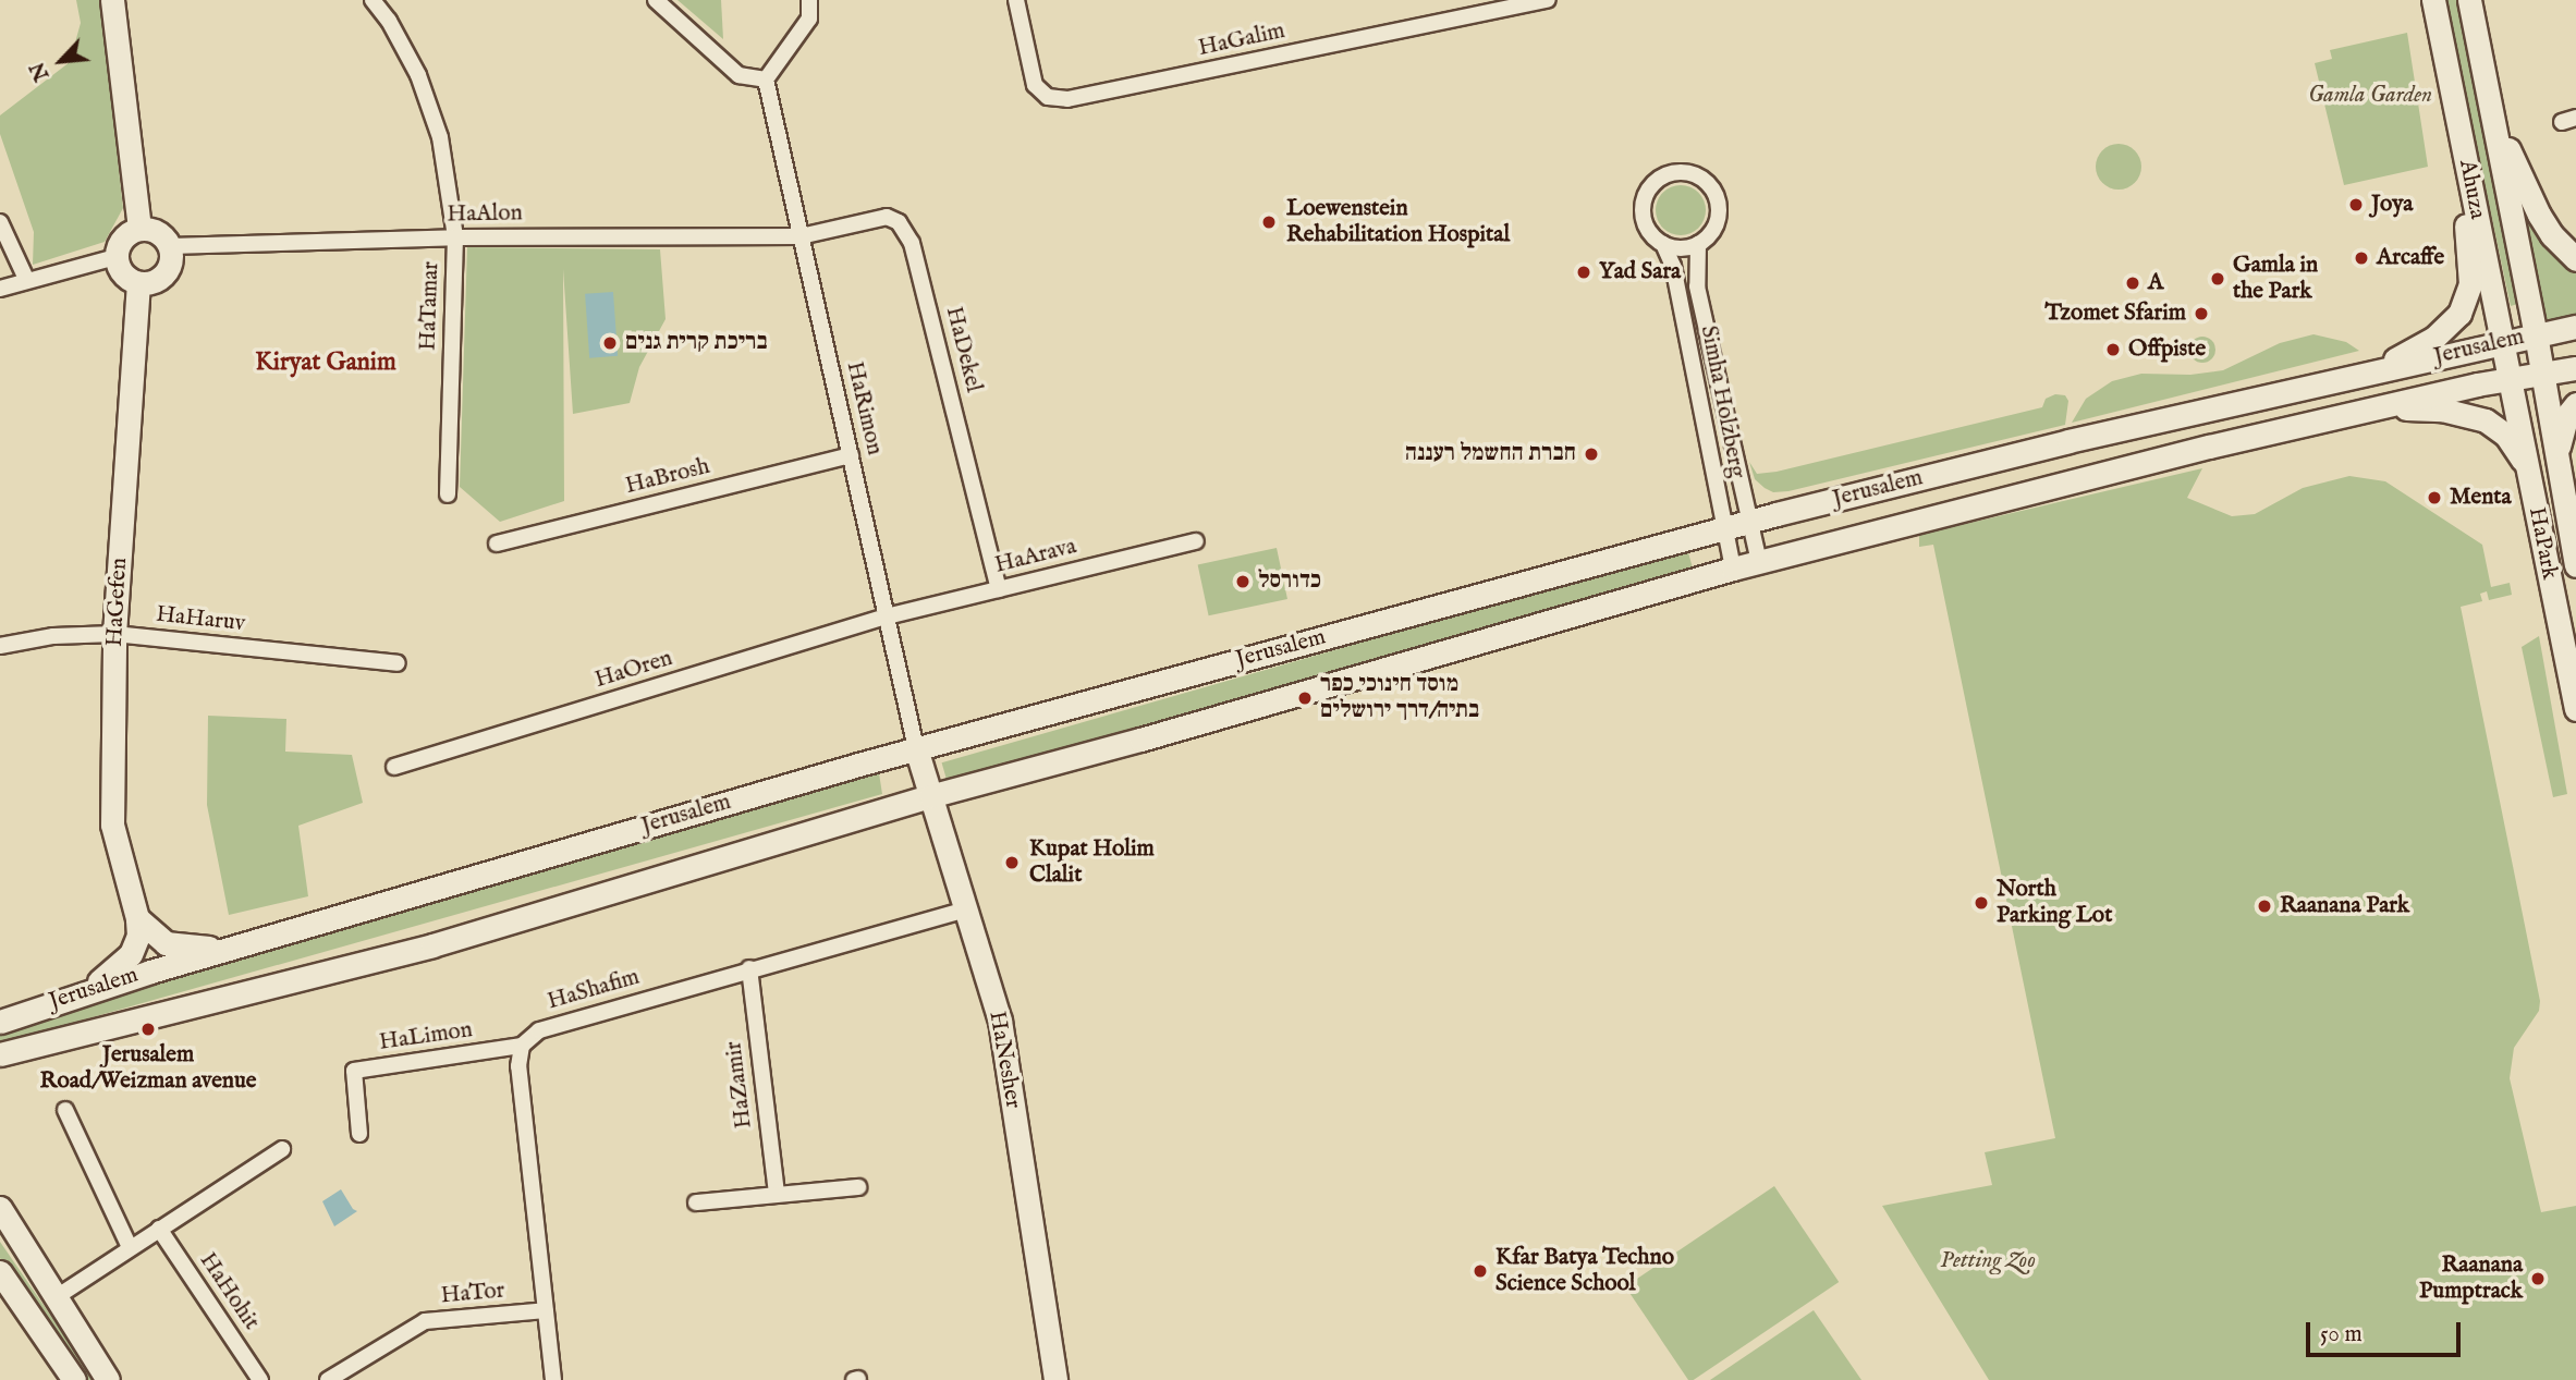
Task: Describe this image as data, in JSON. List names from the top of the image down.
{
  "streets": {
    "main road": [
      "Ahuza",
      "Jerusalem",
      "HaPark",
      "HaGefen",
      "HaNesher"
    ],
    "street": [
      "HaGalim",
      "HaAlon",
      "HaTamar",
      "HaDekel",
      "Simha Holzberg",
      "HaRimon",
      "HaBrosh",
      "HaArava",
      "HaHaruv",
      "HaOren",
      "HaShafim",
      "HaLimon",
      "HaZamir",
      "HaHohit",
      "HaTor"
    ]
  },
  "crossings": [
    ["Ahuza", "Jerusalem"],
    ["Ahuza", "HaPark"],
    ["HaAlon", "HaTamar"],
    ["HaAlon", "HaDekel"],
    ["HaAlon", "HaRimon"],
    ["HaAlon", "HaGefen"],
    ["Jerusalem", "Simha Holzberg"],
    ["Jerusalem", "HaRimon"],
    ["Jerusalem", "HaPark"],
    ["Jerusalem", "HaGefen"],
    ["Jerusalem", "HaNesher"],
    ["HaDekel", "HaRimon"],
    ["HaDekel", "HaArava"],
    ["HaRimon", "HaBrosh"],
    ["HaRimon", "HaArava"],
    ["HaRimon", "HaOren"],
    ["HaRimon", "HaNesher"],
    ["HaArava", "HaOren"],
    ["HaGefen", "HaHaruv"],
    ["HaShafim", "HaLimon"],
    ["HaShafim", "HaNesher"],
    ["HaShafim", "HaZamir"]
  ],
  "districts": ["Kiryat Ganim"],
  "parks": ["Gamla Garden", "Petting Zoo"],
  "places": [
    "Joya",
    "Loewenstein Rehabilitation Hospital",
    "Arcaffe",
    "Yad Sara",
    "Gamla in the Park",
    "A",
    "Tzomet Sfarim",
    "בריכת קרית גנים",
    "Offpiste",
    "חברת החשמל רעננה",
    "Menta",
    "כדורסל",
    "מוסד חינוכי כפר בתיה/דרך ירושלים",
    "Kupat Holim Clalit",
    "North Parking Lot",
    "Raanana Park",
    "Jerusalem Road/Weizman avenue",
    "Kfar Batya Techno Science School",
    "Raanana Pumptrack"
  ],
  "scale_bar": "50 m",
  "north": "bottom left"
}
